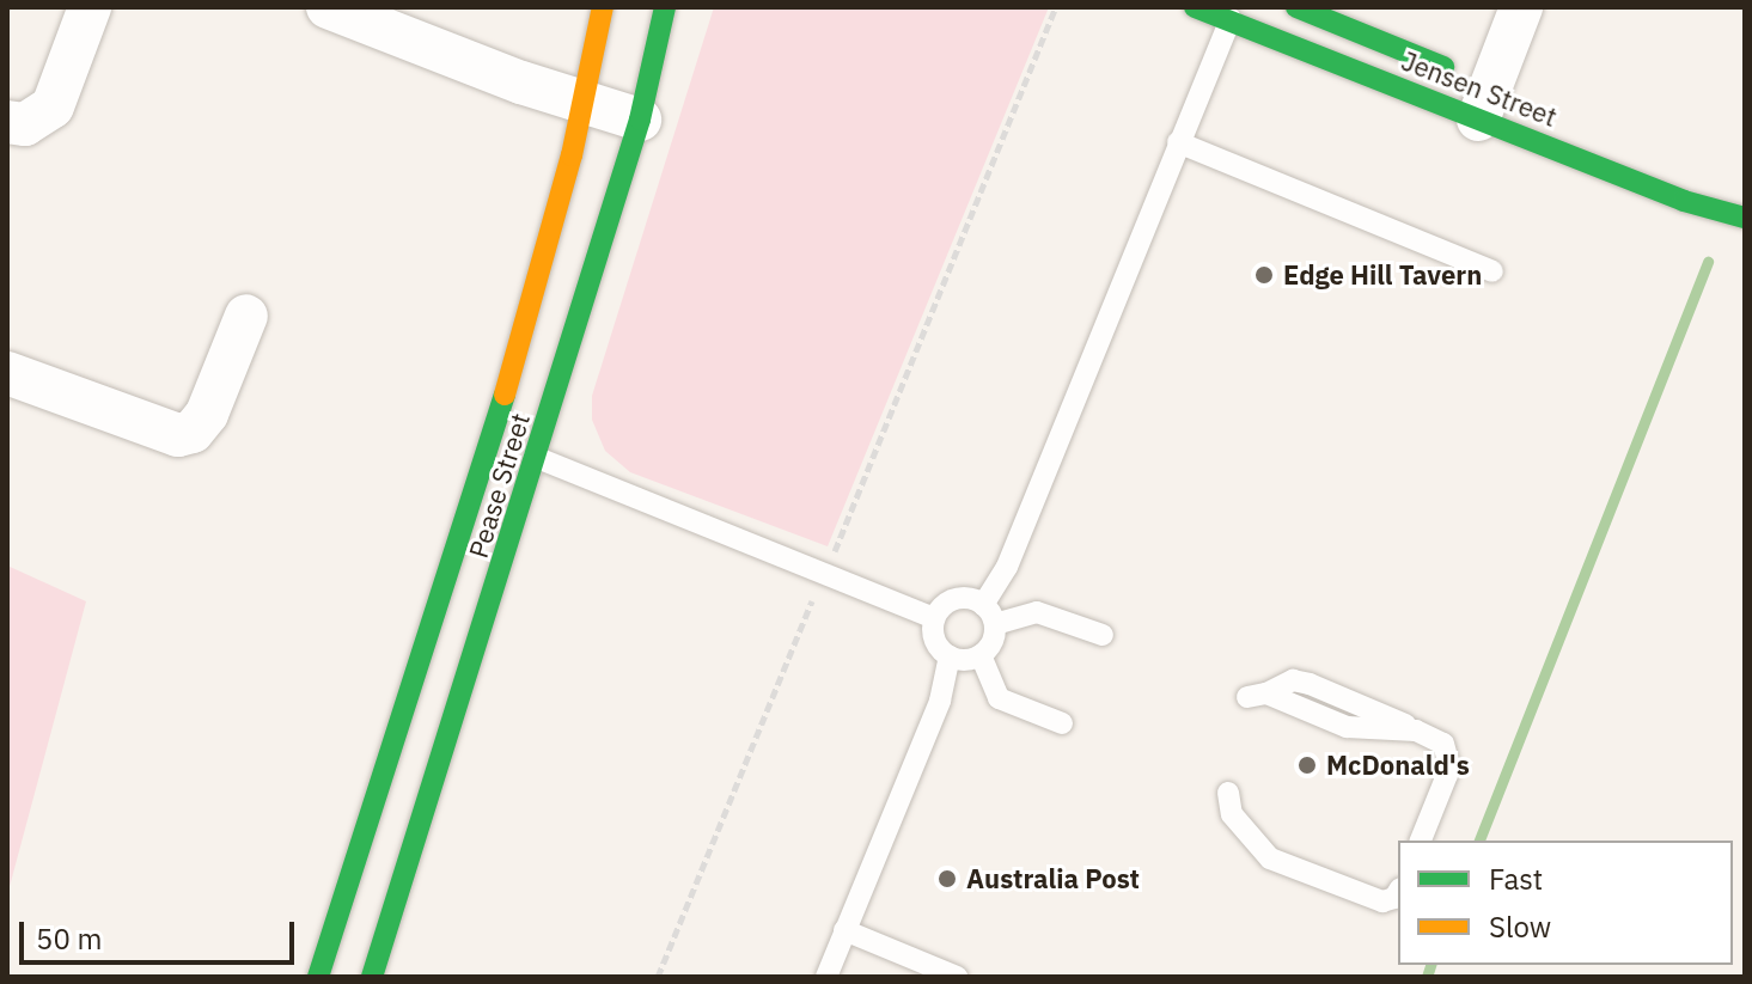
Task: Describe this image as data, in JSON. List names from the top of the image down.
{
  "streets": {
    "street": ["Jensen Street", "Pease Street"]
  },
  "places": ["Edge Hill Tavern", "McDonald's", "Australia Post"],
  "legend": ["Fast", "Slow"],
  "scale_bar": "50 m"
}
